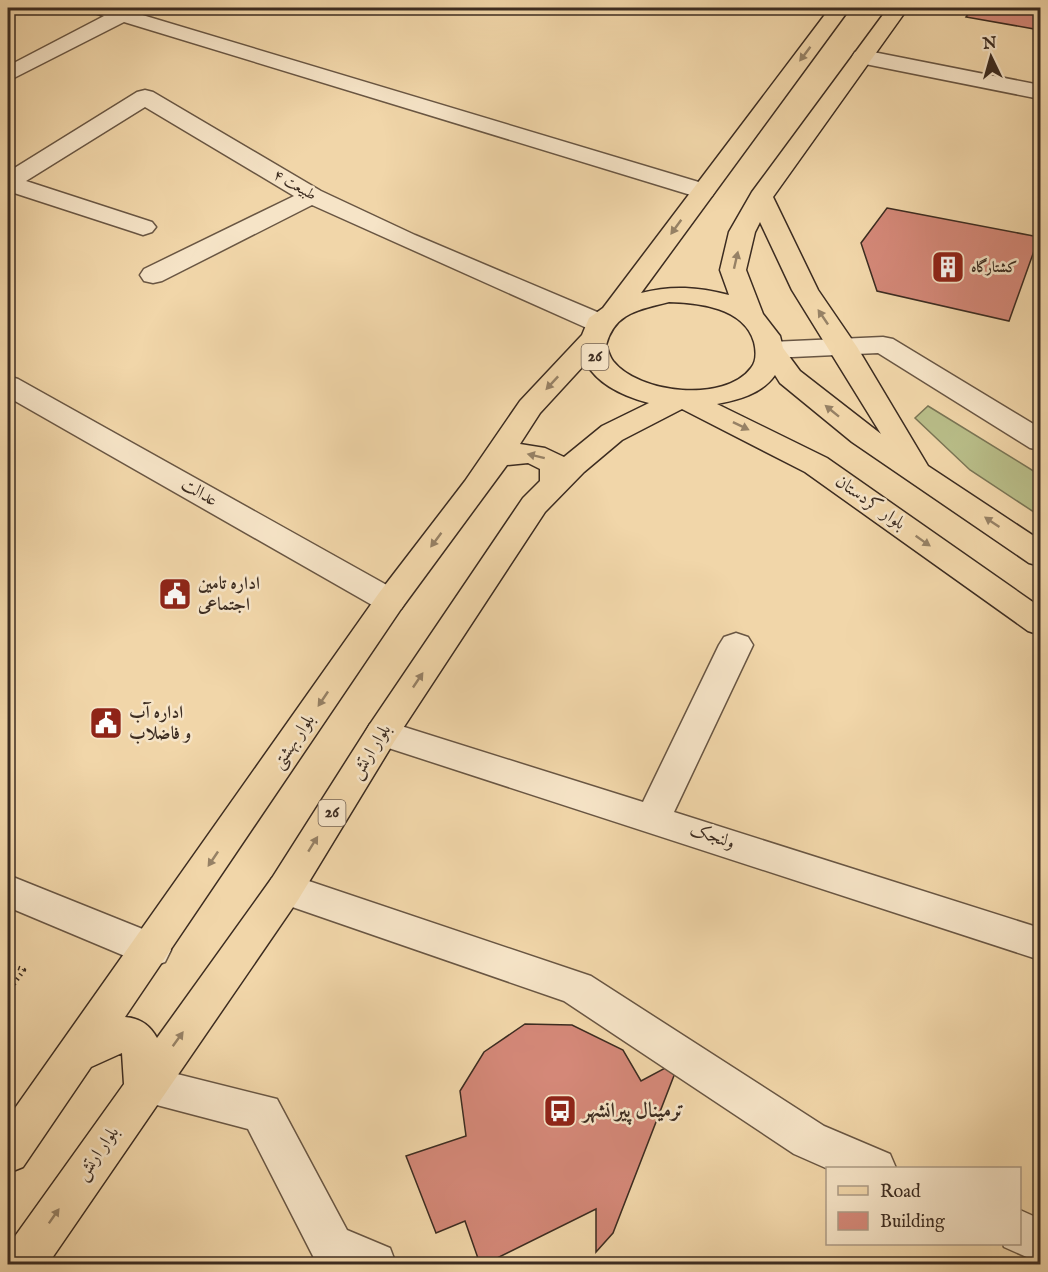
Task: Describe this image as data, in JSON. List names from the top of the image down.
{
  "streets": {
    "main road": [
      "26",
      "بلوار کردستان",
      "بلوار بهشتی",
      "بلوار ارتش"
    ],
    "street": ["طبیعت ۴", "عدالت", "ولنجک"]
  },
  "crossings": [
    ["طبیعت ۴", "26"],
    ["طبیعت ۴", "بلوار کردستان"],
    ["طبیعت ۴", "بلوار بهشتی"],
    ["طبیعت ۴", "بلوار ارتش"],
    ["26", "بلوار کردستان"],
    ["26", "بلوار بهشتی"],
    ["26", "بلوار ارتش"],
    ["عدالت", "بلوار بهشتی"],
    ["بلوار کردستان", "بلوار بهشتی"],
    ["بلوار کردستان", "بلوار ارتش"],
    ["بلوار بهشتی", "بلوار ارتش"],
    ["بلوار ارتش", "ولنجک"]
  ],
  "one_way": ["بلوار بهشتی", "بلوار ارتش"],
  "places": {
    "building": ["کشتارگاه"],
    "public building": ["اداره تامین اجتماعی", "اداره آب و فاضلاب"],
    "bus stop": ["ترمینال پیرانشهر"]
  },
  "legend": ["Road", "Building"],
  "north": "top"
}
